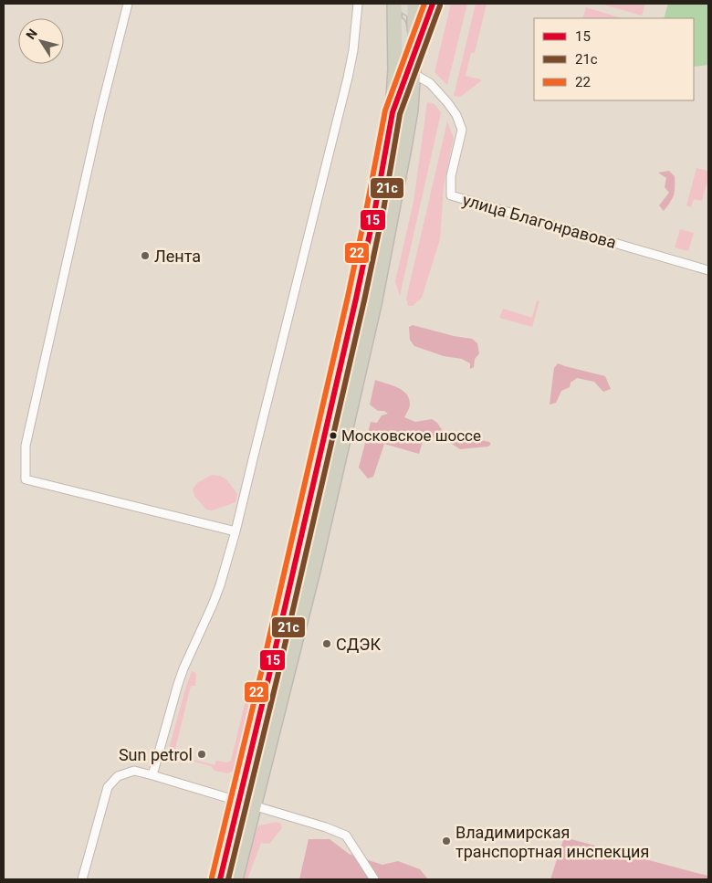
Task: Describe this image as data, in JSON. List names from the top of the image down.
{
  "streets": {
    "street": ["улица Благонравова"]
  },
  "places": [
    "Лента",
    "Московское шоссе",
    "СДЭК",
    "Sun petrol",
    "Владимирская транспортная инспекция"
  ],
  "lines": ["transit line 15", "transit line 22", "transit line 21с"],
  "legend": ["15", "21с", "22"],
  "north": "top left"
}
